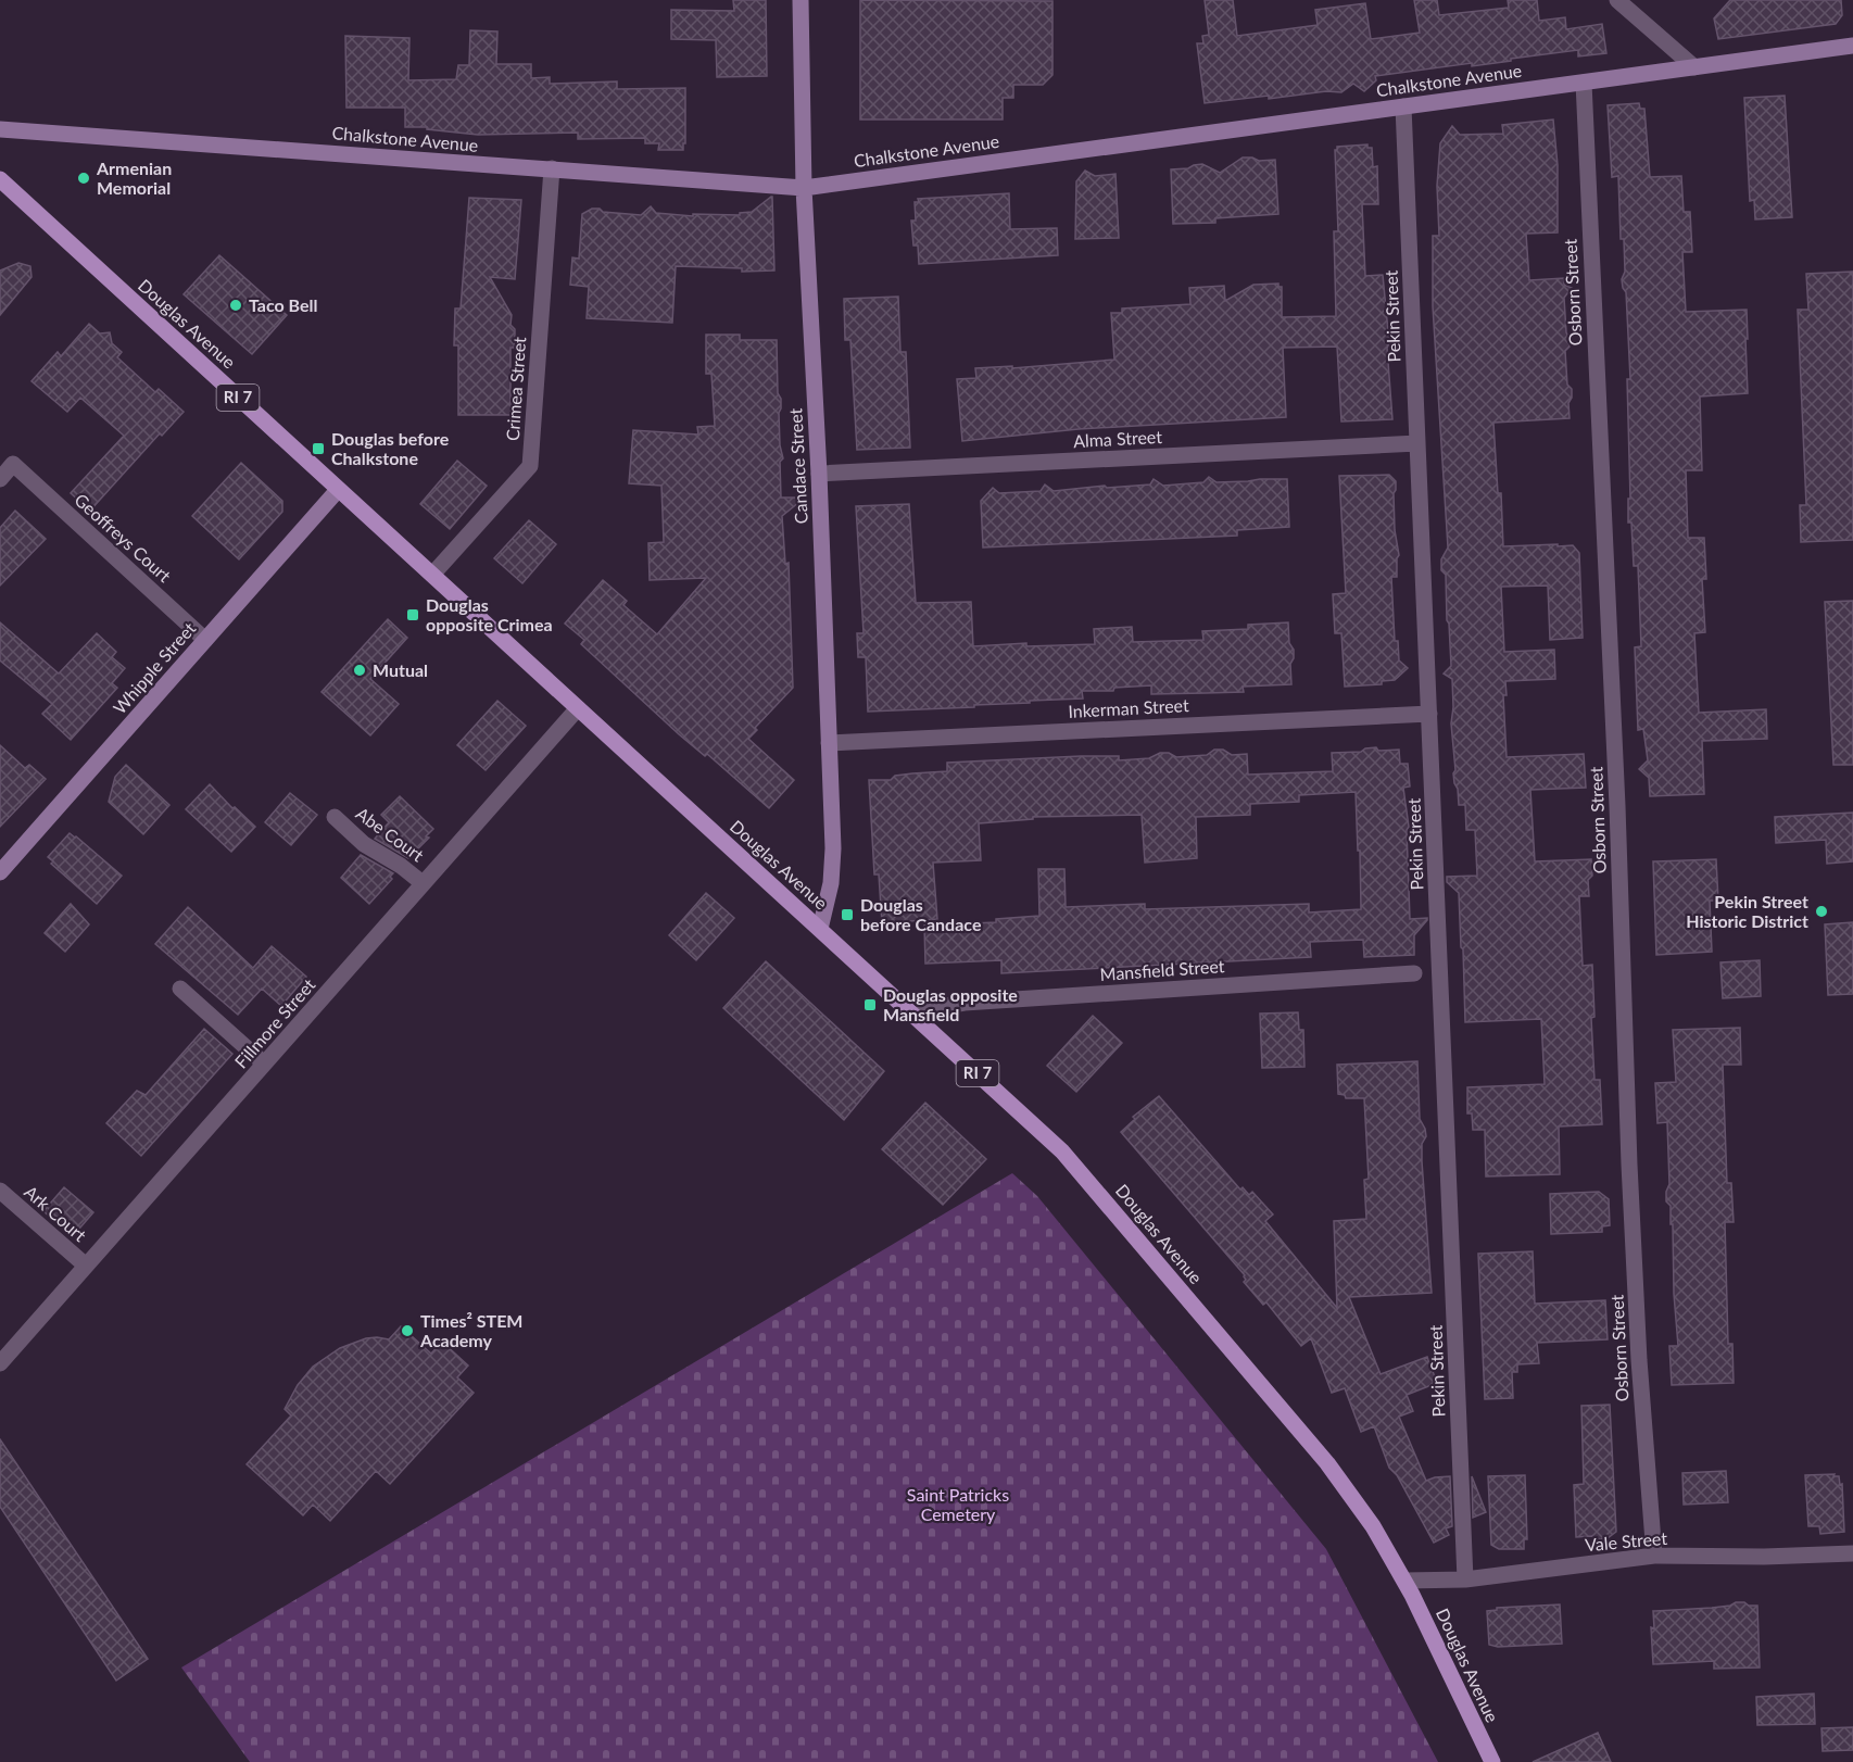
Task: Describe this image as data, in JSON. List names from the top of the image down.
{
  "streets": {
    "main road": [
      "Chalkstone Avenue",
      "Douglas Avenue",
      "RI 7",
      "Candace Street",
      "Whipple Street"
    ],
    "street": [
      "Osborn Street",
      "Pekin Street",
      "Crimea Street",
      "Alma Street",
      "Geoffreys Court",
      "Inkerman Street",
      "Abe Court",
      "Mansfield Street",
      "Fillmore Street",
      "Ark Court",
      "Vale Street"
    ]
  },
  "crossings": [
    ["Chalkstone Avenue", "Osborn Street"],
    ["Chalkstone Avenue", "Pekin Street"],
    ["Chalkstone Avenue", "Crimea Street"],
    ["Chalkstone Avenue", "Candace Street"],
    ["Osborn Street", "Vale Street"],
    ["Pekin Street", "Alma Street"],
    ["Pekin Street", "Inkerman Street"],
    ["Pekin Street", "Vale Street"],
    ["Douglas Avenue", "Crimea Street"],
    ["Douglas Avenue", "Candace Street"],
    ["Douglas Avenue", "Whipple Street"],
    ["Douglas Avenue", "Mansfield Street"],
    ["Douglas Avenue", "Fillmore Street"],
    ["Douglas Avenue", "Vale Street"],
    ["Alma Street", "Candace Street"],
    ["Candace Street", "Inkerman Street"],
    ["Geoffreys Court", "Whipple Street"],
    ["Abe Court", "Fillmore Street"],
    ["Fillmore Street", "Ark Court"]
  ],
  "parks": ["Saint Patricks Cemetery"],
  "places": {
    "other": [
      "Armenian Memorial",
      "Taco Bell",
      "Mutual",
      "Pekin Street Historic District",
      "Times² STEM Academy"
    ],
    "transit": [
      "Douglas before Chalkstone",
      "Douglas opposite Crimea",
      "Douglas before Candace",
      "Douglas opposite Mansfield"
    ]
  }
}
